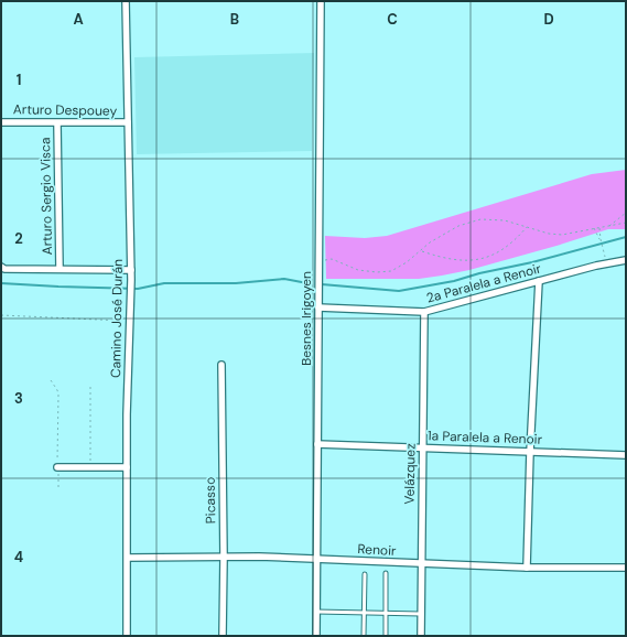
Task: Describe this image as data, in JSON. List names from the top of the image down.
{
  "streets": {
    "street": [
      "Arturo Despouey",
      "Arturo Sergio Visca",
      "2a Paralela a Renoir",
      "Camino José Durán",
      "Besnes Irigoyen",
      "1a Paralela a Renoir",
      "Velázquez",
      "Picasso",
      "Renoir"
    ]
  },
  "crossings": [
    ["Arturo Despouey", "Arturo Sergio Visca"],
    ["Arturo Despouey", "Camino José Durán"],
    ["2a Paralela a Renoir", "Besnes Irigoyen"],
    ["2a Paralela a Renoir", "Velázquez"],
    ["Camino José Durán", "Renoir"],
    ["Besnes Irigoyen", "1a Paralela a Renoir"],
    ["Besnes Irigoyen", "Renoir"],
    ["1a Paralela a Renoir", "Velázquez"],
    ["Velázquez", "Renoir"],
    ["Picasso", "Renoir"]
  ],
  "grid": {
    "columns": [
      "A",
      "B",
      "C",
      "D"
    ],
    "rows": [
      "1",
      "2",
      "3",
      "4"
    ]
  }
}
